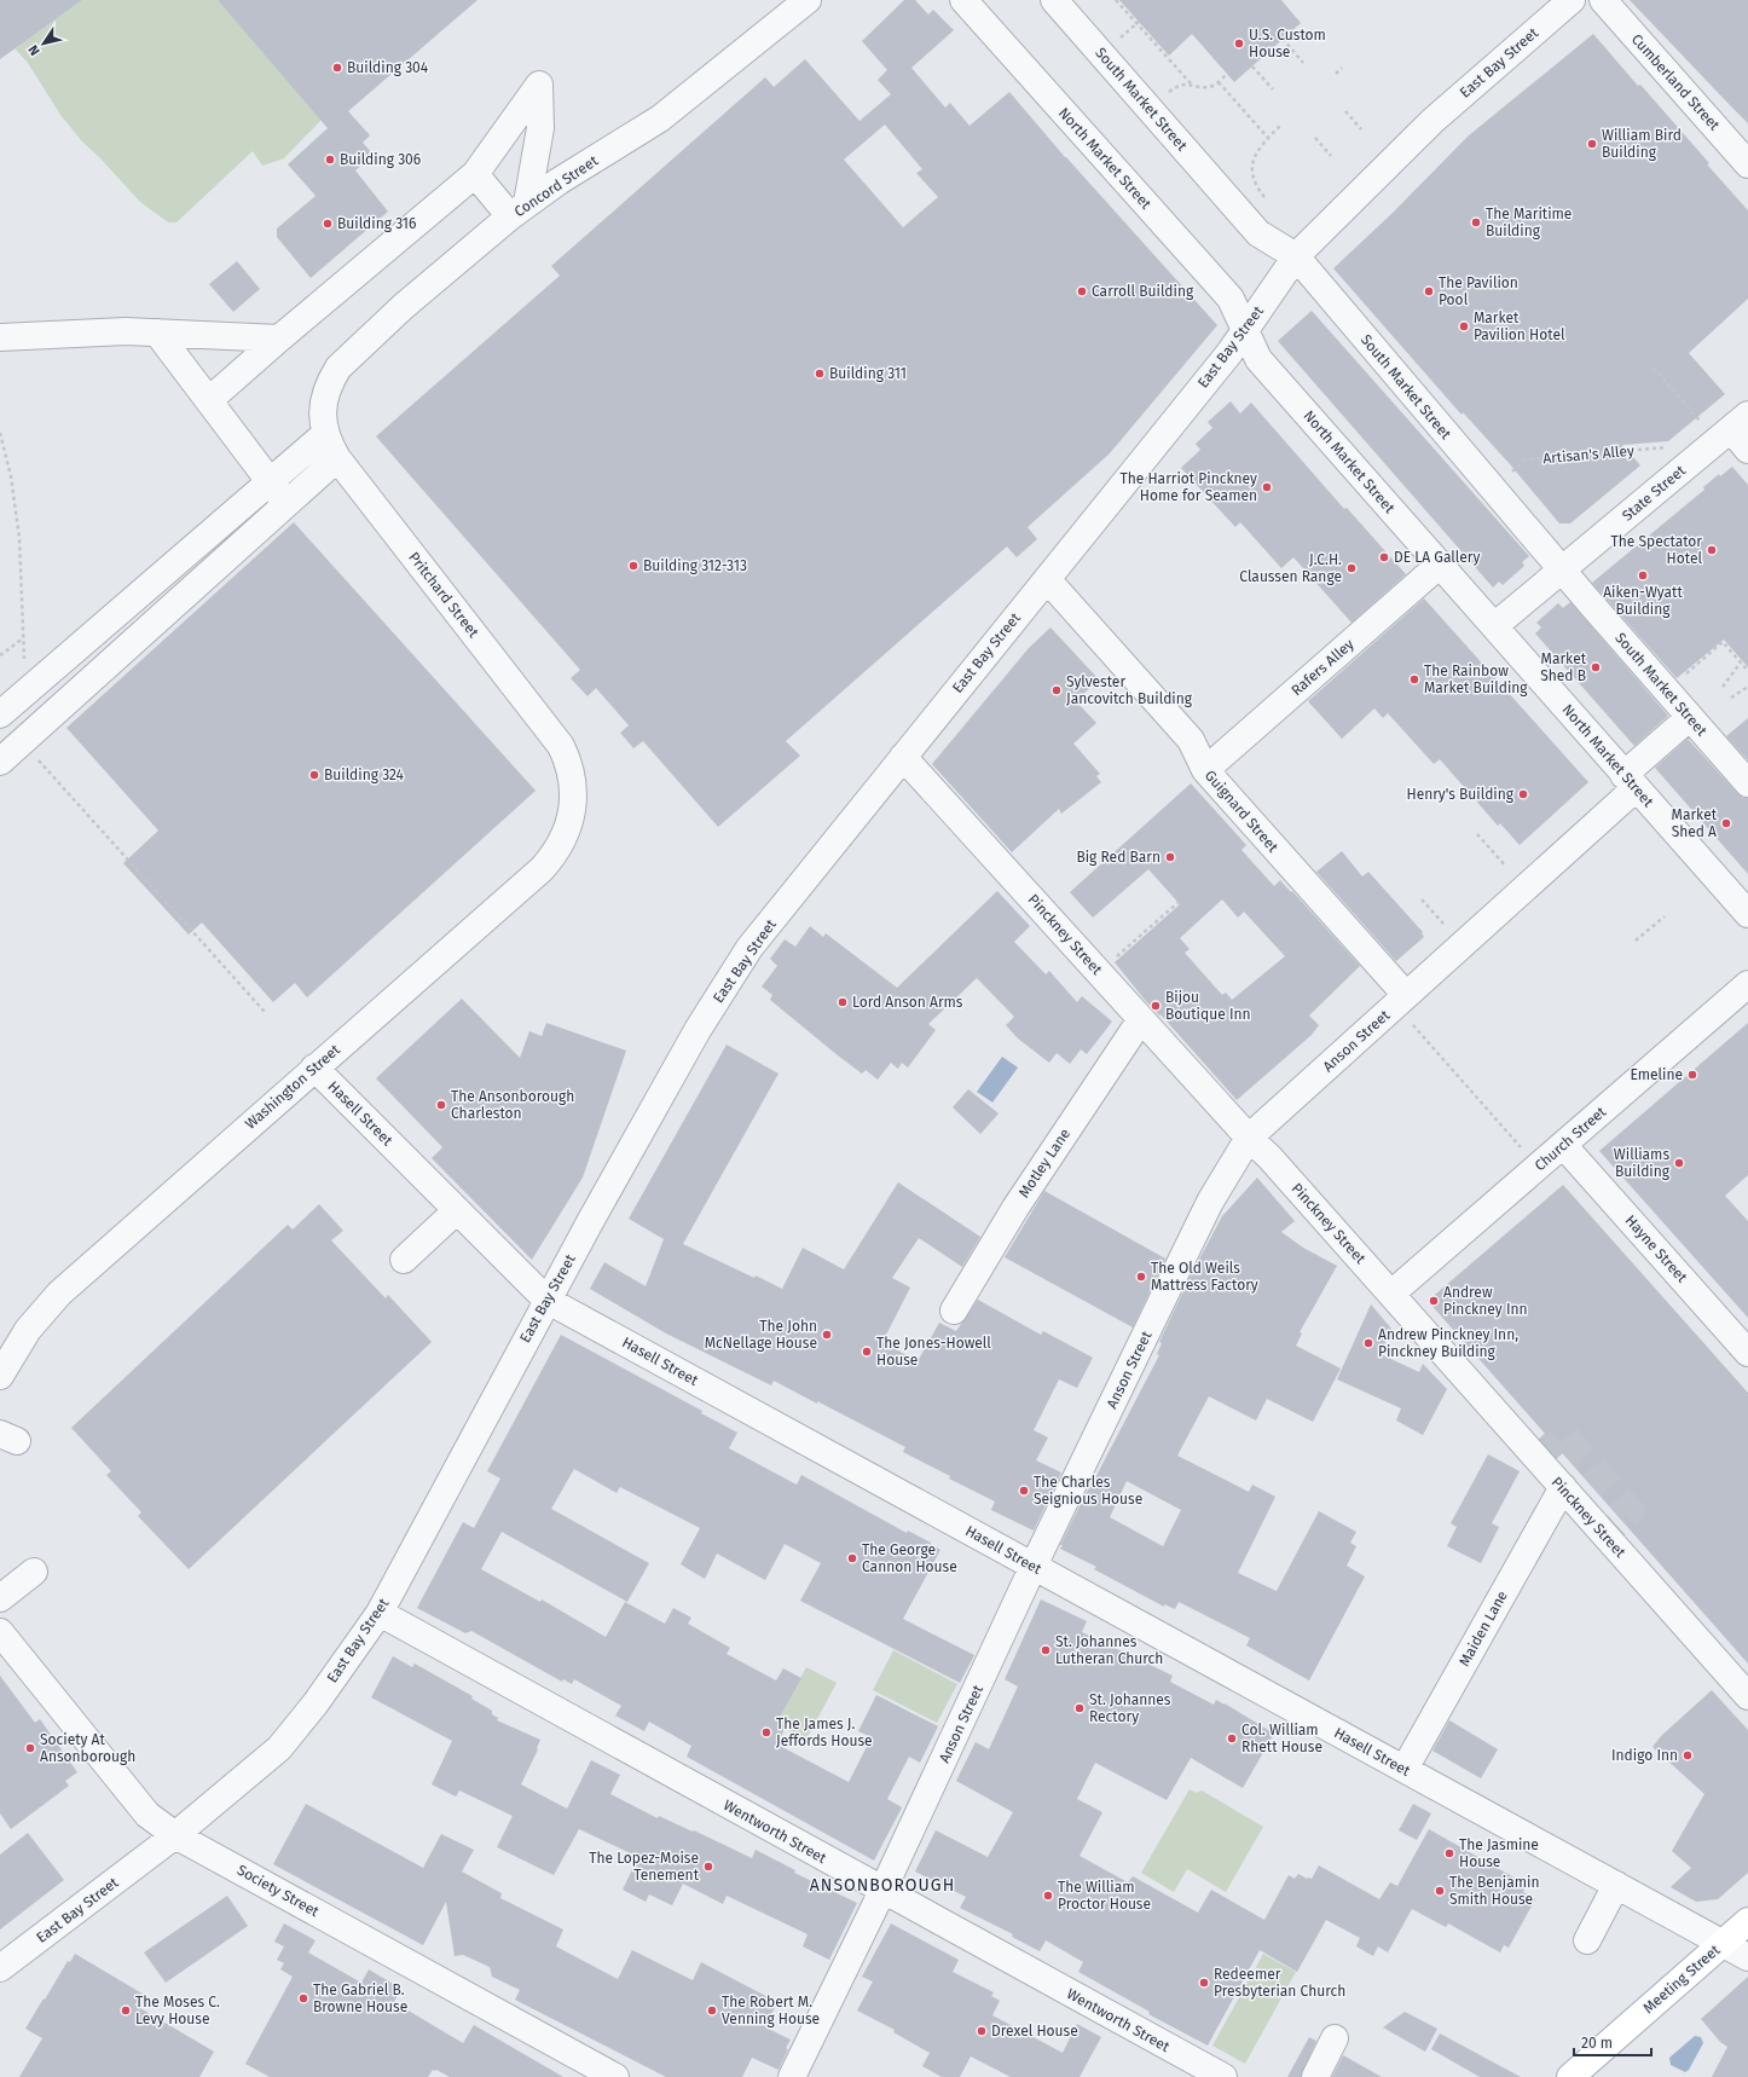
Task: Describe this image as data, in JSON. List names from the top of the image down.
{
  "streets": {
    "main road": ["Meeting Street"],
    "street": [
      "East Bay Street",
      "Cumberland Street",
      "South Market Street",
      "North Market Street",
      "Concord Street",
      "State Street",
      "Pritchard Street",
      "Rafers Alley",
      "Guignard Street",
      "Pinckney Street",
      "Anson Street",
      "Washington Street",
      "Hasell Street",
      "Church Street",
      "Motley Lane",
      "Hayne Street",
      "Maiden Lane",
      "Wentworth Street",
      "Society Street"
    ],
    "path": ["Artisan's Alley"]
  },
  "crossings": [
    ["East Bay Street", "South Market Street"],
    ["East Bay Street", "North Market Street"],
    ["East Bay Street", "Guignard Street"],
    ["East Bay Street", "Pinckney Street"],
    ["East Bay Street", "Hasell Street"],
    ["East Bay Street", "Wentworth Street"],
    ["East Bay Street", "Society Street"],
    ["South Market Street", "State Street"],
    ["South Market Street", "Anson Street"],
    ["North Market Street", "State Street"],
    ["North Market Street", "Rafers Alley"],
    ["North Market Street", "Anson Street"],
    ["Concord Street", "Pritchard Street"],
    ["Pritchard Street", "Washington Street"],
    ["Rafers Alley", "Guignard Street"],
    ["Guignard Street", "Anson Street"],
    ["Pinckney Street", "Anson Street"],
    ["Pinckney Street", "Church Street"],
    ["Pinckney Street", "Motley Lane"],
    ["Pinckney Street", "Maiden Lane"],
    ["Anson Street", "Hasell Street"],
    ["Anson Street", "Wentworth Street"],
    ["Washington Street", "Hasell Street"],
    ["Hasell Street", "Maiden Lane"],
    ["Hasell Street", "Meeting Street"],
    ["Church Street", "Hayne Street"]
  ],
  "districts": ["ANSONBOROUGH"],
  "places": [
    "U.S. Custom House",
    "Building 304",
    "William Bird Building",
    "Building 306",
    "The Maritime Building",
    "Building 316",
    "Carroll Building",
    "The Pavilion Pool",
    "Market Pavilion Hotel",
    "Building 311",
    "The Harriot Pinckney Home for Seamen",
    "The Spectator Hotel",
    "DE LA Gallery",
    "Building 312-313",
    "J.C.H. Claussen Range",
    "Aiken-Wyatt Building",
    "Market Shed B",
    "The Rainbow Market Building",
    "Sylvester Jancovitch Building",
    "Building 324",
    "Henry's Building",
    "Market Shed A",
    "Big Red Barn",
    "Lord Anson Arms",
    "Bijou Boutique Inn",
    "Emeline",
    "The Ansonborough Charleston",
    "Williams Building",
    "The Old Weils Mattress Factory",
    "Andrew Pinckney Inn",
    "The John McNellage House",
    "Andrew Pinckney Inn, Pinckney Building",
    "The Jones-Howell House",
    "The Charles Seignious House",
    "The George Cannon House",
    "St. Johannes Lutheran Church",
    "St. Johannes Rectory",
    "The James J. Jeffords House",
    "Col. William Rhett House",
    "Society At Ansonborough",
    "Indigo Inn",
    "The Jasmine House",
    "The Lopez-Moise Tenement",
    "The Benjamin Smith House",
    "The William Proctor House",
    "Redeemer Presbyterian Church",
    "The Gabriel B. Browne House",
    "The Moses C. Levy House",
    "The Robert M. Venning House",
    "Drexel House"
  ],
  "scale_bar": "20 m",
  "north": "bottom left"
}
